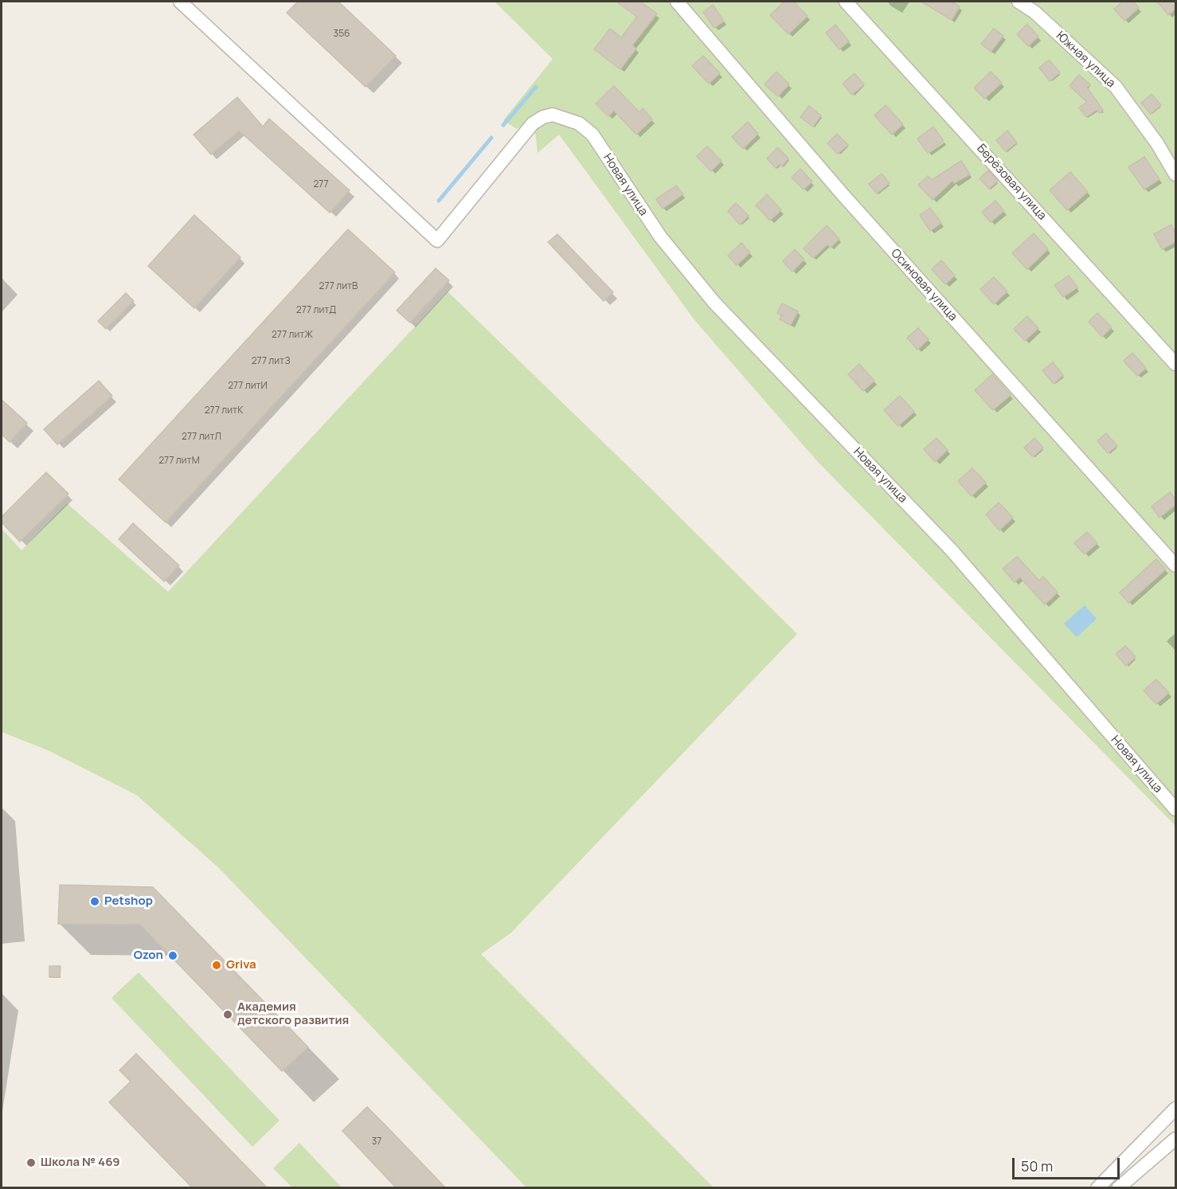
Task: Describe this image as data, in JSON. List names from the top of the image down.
{
  "streets": {
    "street": [
      "Южная улица",
      "Берёзовая улица",
      "Новая улица",
      "Осиновая улица"
    ]
  },
  "places": [
    "Petshop",
    "Ozon",
    "Griva",
    "Академия детского развития",
    "Школа № 469"
  ],
  "house_numbers": [
    "356",
    "277",
    "277 литВ",
    "277 литД",
    "277 литЖ",
    "277 литЗ",
    "277 литИ",
    "277 литК",
    "277 литЛ",
    "277 литМ",
    "37"
  ],
  "scale_bar": "50 m"
}
